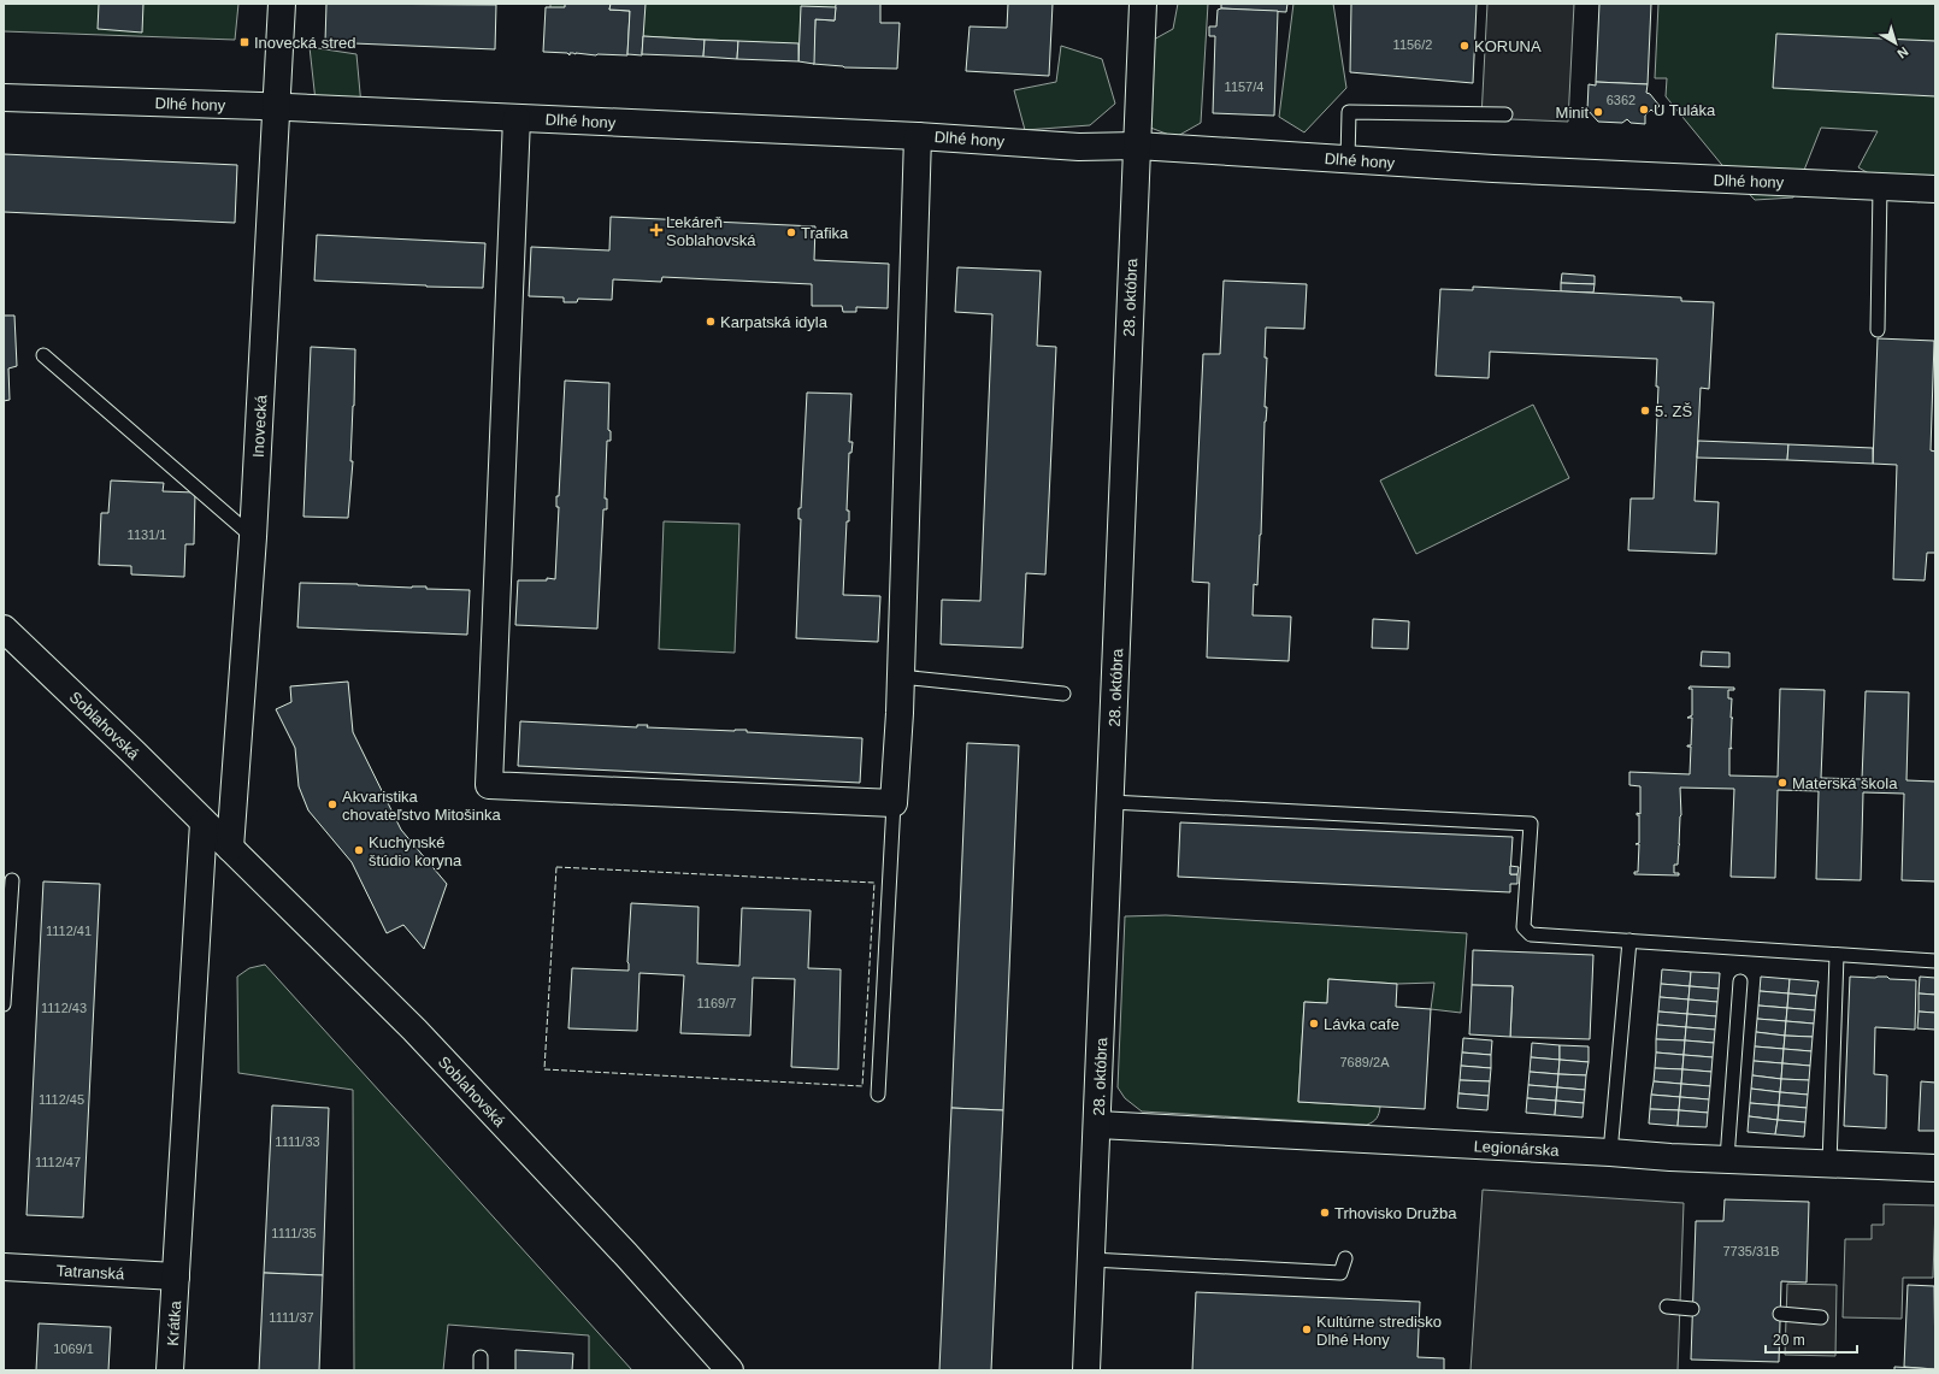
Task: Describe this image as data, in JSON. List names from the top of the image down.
{
  "streets": {
    "street": [
      "Dlhé hony",
      "28. októbra",
      "Inovecká",
      "Soblahovská",
      "Legionárska",
      "Tatranská",
      "Krátka"
    ]
  },
  "crossings": [
    ["Dlhé hony", "28. októbra"],
    ["Dlhé hony", "Inovecká"],
    ["28. októbra", "Legionárska"],
    ["Inovecká", "Soblahovská"],
    ["Tatranská", "Krátka"]
  ],
  "places": {
    "transit": ["Inovecká stred"],
    "other": [
      "KORUNA",
      "U Tuláka",
      "Minit",
      "Trafika",
      "Karpatská idyla",
      "5. ZŠ",
      "Materská škola",
      "Akvaristika chovateľstvo Mitošinka",
      "Kuchynské štúdio koryna",
      "Lávka cafe",
      "Trhovisko Družba",
      "Kultúrne stredisko Dlhé Hony"
    ],
    "health": ["Lekáreň Soblahovská"]
  },
  "house_numbers": [
    "1156/2",
    "1157/4",
    "6362",
    "1131/1",
    "1112/41",
    "1169/7",
    "1112/43",
    "7689/2A",
    "1112/45",
    "1111/33",
    "1112/47",
    "1111/35",
    "7735/31B",
    "1111/37",
    "1069/1"
  ],
  "scale_bar": "20 m",
  "north": "bottom right"
}
